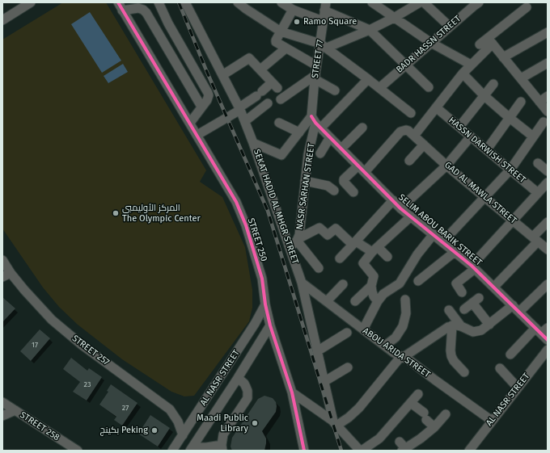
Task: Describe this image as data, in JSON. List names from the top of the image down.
{
  "streets": {
    "street": [
      "BADR HASSN STREET",
      "STREET 77",
      "HASSN DARWISH STREET",
      "NASR SARHAN STREET",
      "GAD AL MAWLA STREET",
      "SEKAT HADID AL MHGR STREET",
      "SELIM ABOU BARIK STREET",
      "STREET 250",
      "STREET 257",
      "ABOU ARIDA STREET",
      "AL NASR STREET",
      "STREET 258"
    ]
  },
  "crossings": [
    ["STREET 77", "NASR SARHAN STREET"],
    ["STREET 77", "SELIM ABOU BARIK STREET"],
    ["NASR SARHAN STREET", "SEKAT HADID AL MHGR STREET"],
    ["NASR SARHAN STREET", "SELIM ABOU BARIK STREET"],
    ["SEKAT HADID AL MHGR STREET", "ABOU ARIDA STREET"],
    ["STREET 250", "AL NASR STREET"],
    ["STREET 257", "AL NASR STREET"],
    ["ABOU ARIDA STREET", "AL NASR STREET"]
  ],
  "places": [
    "Ramo Square",
    "المركز الأوليمبى The Olympic Center",
    "Maadi Public Library",
    "بكينج Peking"
  ],
  "house_numbers": ["17", "23", "27"]
}
